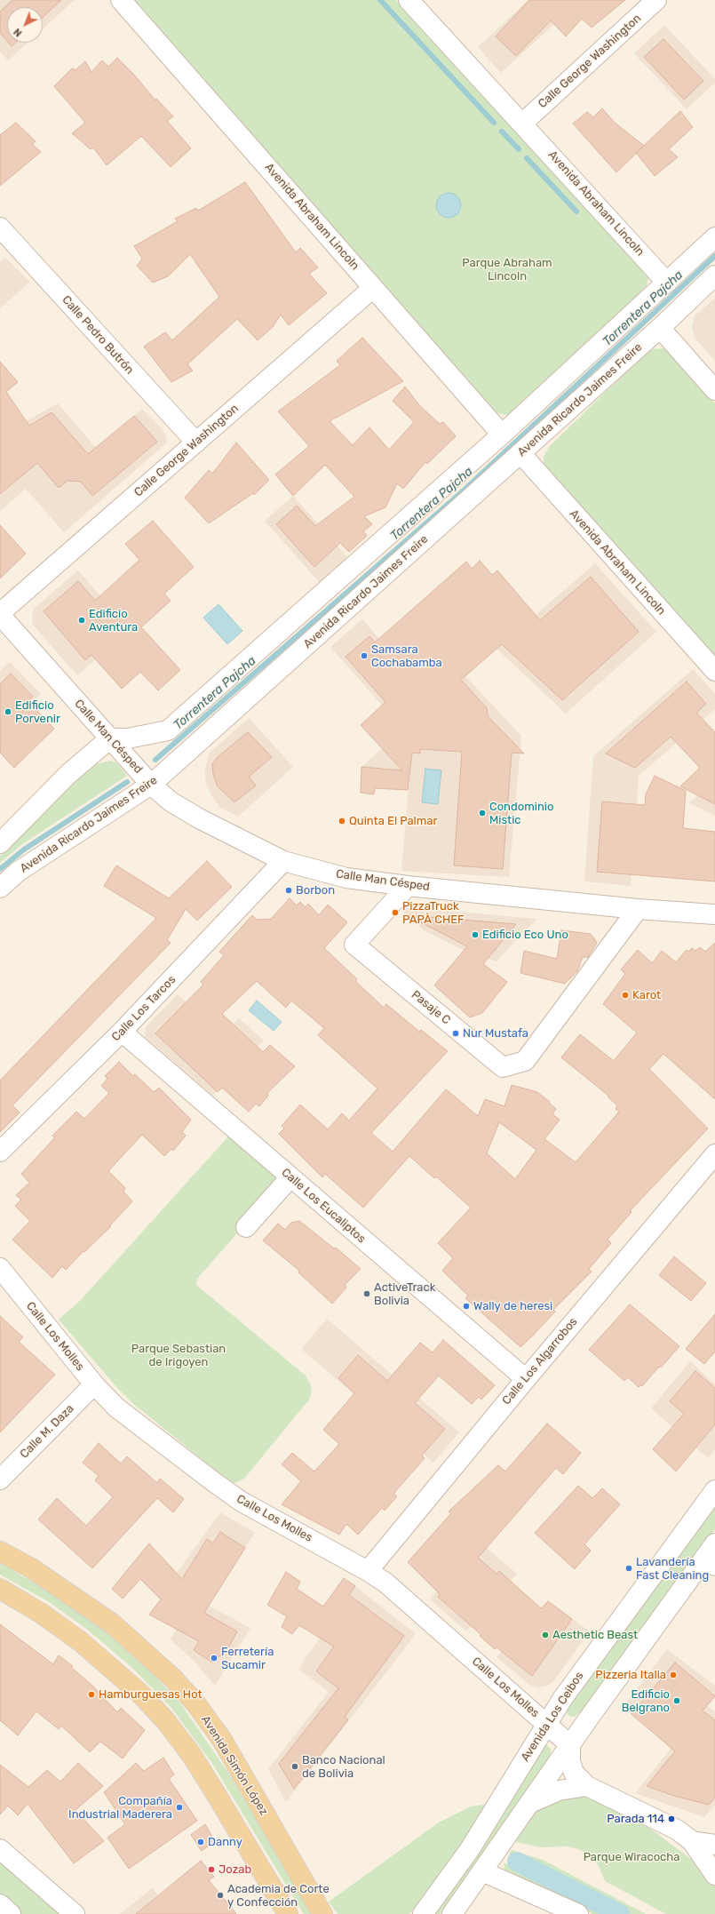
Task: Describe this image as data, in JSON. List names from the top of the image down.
{
  "streets": {
    "main road": ["Avenida Simón López"],
    "street": [
      "Calle George Washington",
      "Avenida Abraham Lincoln",
      "Calle Pedro Butrón",
      "Avenida Ricardo Jaimes Freire",
      "Calle Man Césped",
      "Pasaje C",
      "Calle Los Tarcos",
      "Calle Los Eucaliptos",
      "Calle Los Molles",
      "Calle Los Algarrobos",
      "Calle M. Daza",
      "Avenida Los Ceibos"
    ]
  },
  "crossings": [
    ["Calle George Washington", "Avenida Abraham Lincoln"],
    ["Calle George Washington", "Calle Pedro Butrón"],
    ["Calle George Washington", "Calle Man Césped"],
    ["Avenida Abraham Lincoln", "Avenida Ricardo Jaimes Freire"],
    ["Avenida Ricardo Jaimes Freire", "Calle Man Césped"],
    ["Calle Man Césped", "Pasaje C"],
    ["Calle Man Césped", "Calle Los Tarcos"],
    ["Calle Los Tarcos", "Calle Los Eucaliptos"],
    ["Calle Los Eucaliptos", "Calle Los Algarrobos"],
    ["Calle Los Molles", "Calle Los Algarrobos"],
    ["Calle Los Molles", "Calle M. Daza"],
    ["Calle Los Molles", "Avenida Los Ceibos"]
  ],
  "water": ["Torrentera Pajcha"],
  "parks": ["Parque Abraham Lincoln", "Parque Sebastian de Irigoyen", "Parque Wiracocha"],
  "places": [
    "Edificio Aventura",
    "Samsara Cochabamba",
    "Edificio Porvenir",
    "Condominio Mistic",
    "Quinta El Palmar",
    "Borbon",
    "PizzaTruck PAPÀ CHEF",
    "Edificio Eco Uno",
    "Karot",
    "Nur Mustafa",
    "ActiveTrack Bolivia",
    "Wally de heresi",
    "Lavandería Fast Cleaning",
    "Aesthetic Beast",
    "Ferretería Sucamir",
    "Pizzeria Italia",
    "Hamburguesas Hot",
    "Edificio Belgrano",
    "Banco Nacional de Bolivia",
    "Compañía Industrial Maderera",
    "Parada 114",
    "Danny",
    "Jozab",
    "Academia de Corte y Confección"
  ],
  "north": "bottom left"
}
